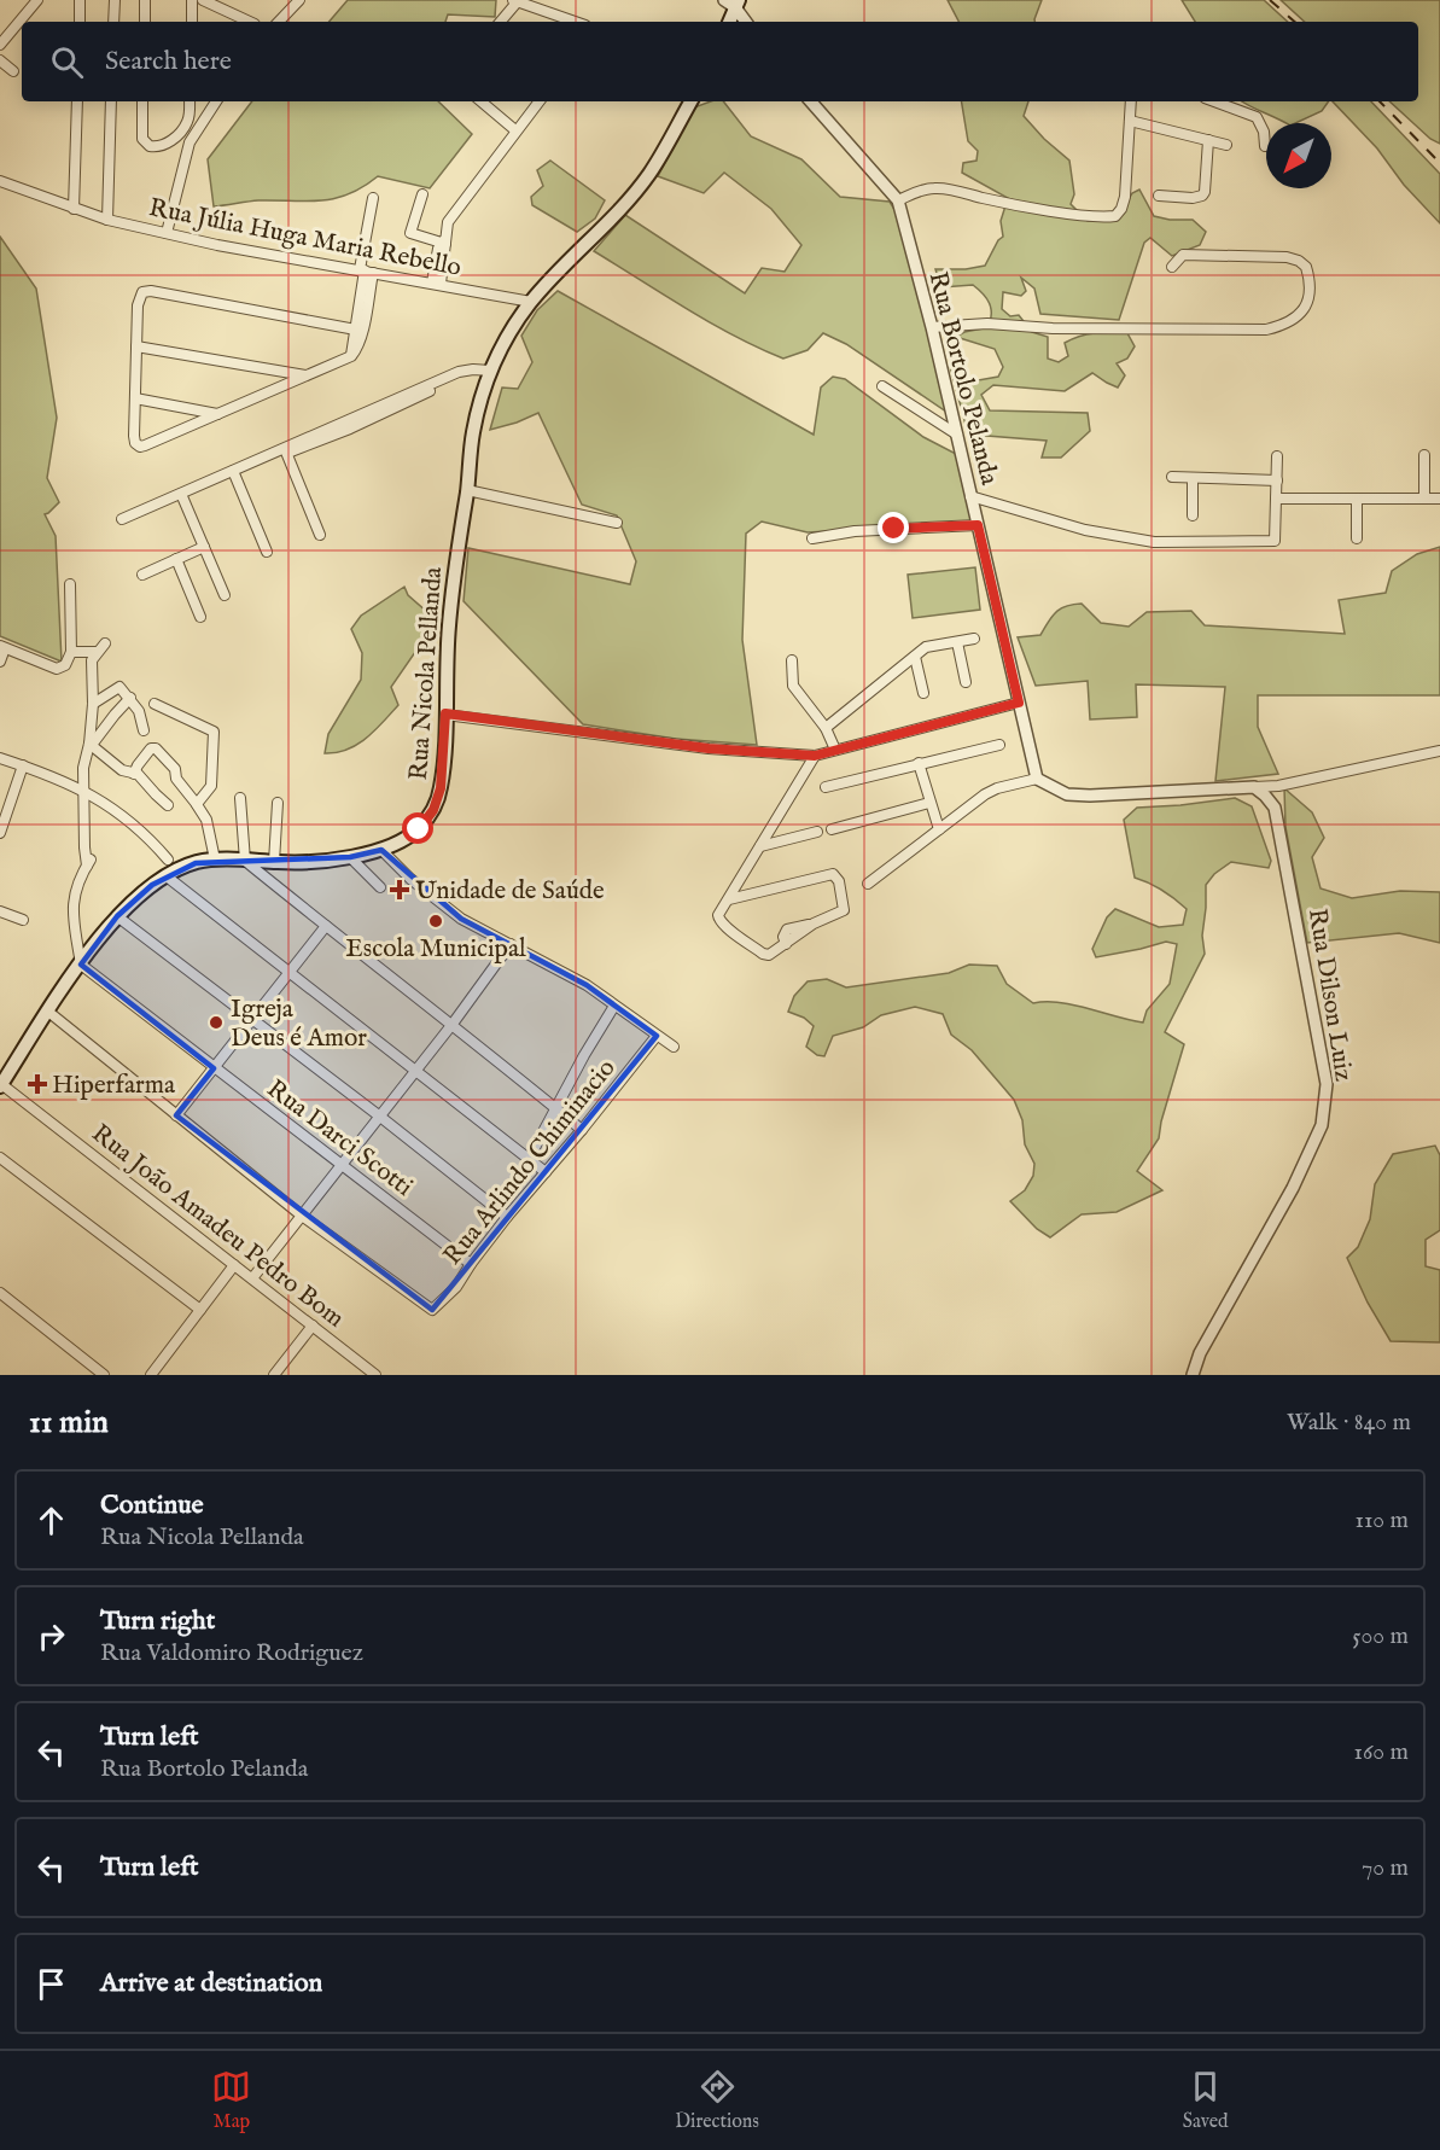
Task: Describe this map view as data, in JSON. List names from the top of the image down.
{
  "streets": {
    "main road": ["Rua Nicola Pellanda"],
    "street": [
      "Rua Júlia Huga Maria Rebello",
      "Rua Bortolo Pelanda",
      "Rua Dilson Luiz",
      "Rua Darci Scotti",
      "Rua Arlindo Chiminacio",
      "Rua João Amadeu Pedro Bom"
    ]
  },
  "crossings": [
    ["Rua Júlia Huga Maria Rebello", "Rua Nicola Pellanda"],
    ["Rua Nicola Pellanda", "Rua Darci Scotti"],
    ["Rua Nicola Pellanda", "Rua João Amadeu Pedro Bom"],
    ["Rua Darci Scotti", "Rua Arlindo Chiminacio"]
  ],
  "places": {
    "health": ["Unidade de Saúde", "Hiperfarma"],
    "other": ["Escola Municipal", "Igreja Deus é Amor"]
  },
  "north": "bottom left",
  "page": {
    "search": "Search here",
    "heading": ["11 min", "Walk · 840 m"],
    "list": [
      ["Continue", "Rua Nicola Pellanda", "110 m"],
      ["Turn right", "Rua Valdomiro Rodriguez", "500 m"],
      ["Turn left", "Rua Bortolo Pelanda", "160 m"],
      ["Turn left", "70 m"],
      "Arrive at destination"
    ],
    "nav": ["Map", "Directions", "Saved"]
  }
}
